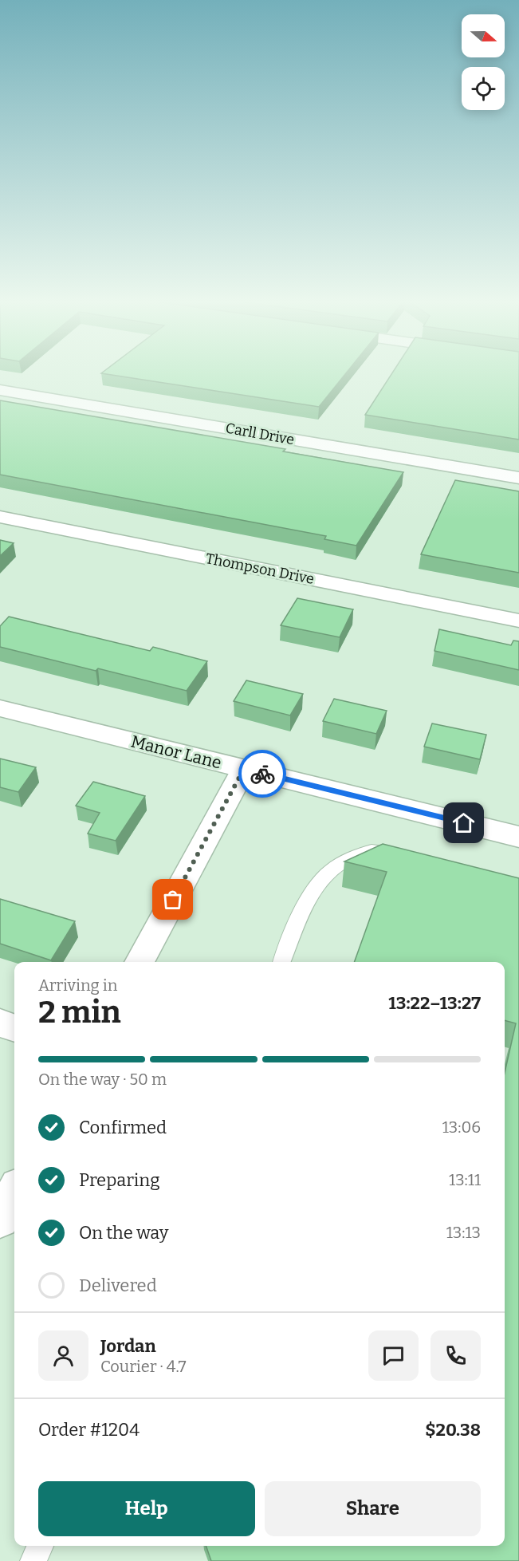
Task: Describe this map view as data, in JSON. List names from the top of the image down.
{
  "streets": {
    "street": ["Carll Drive", "Thompson Drive", "Manor Lane"]
  },
  "north": "right",
  "page": {
    "heading": ["2 min", "Arriving in", "13:22–13:27"],
    "panel": [
      "Jordan",
      "Courier · 4.7",
      "Order #1204",
      "$20.38"
    ],
    "bar": "On the way · 50 m",
    "list": [
      ["Confirmed", "13:06"],
      ["Preparing", "13:11"],
      ["On the way", "13:13"],
      "Delivered"
    ],
    "buttons": ["Help", "Share"]
  }
}
